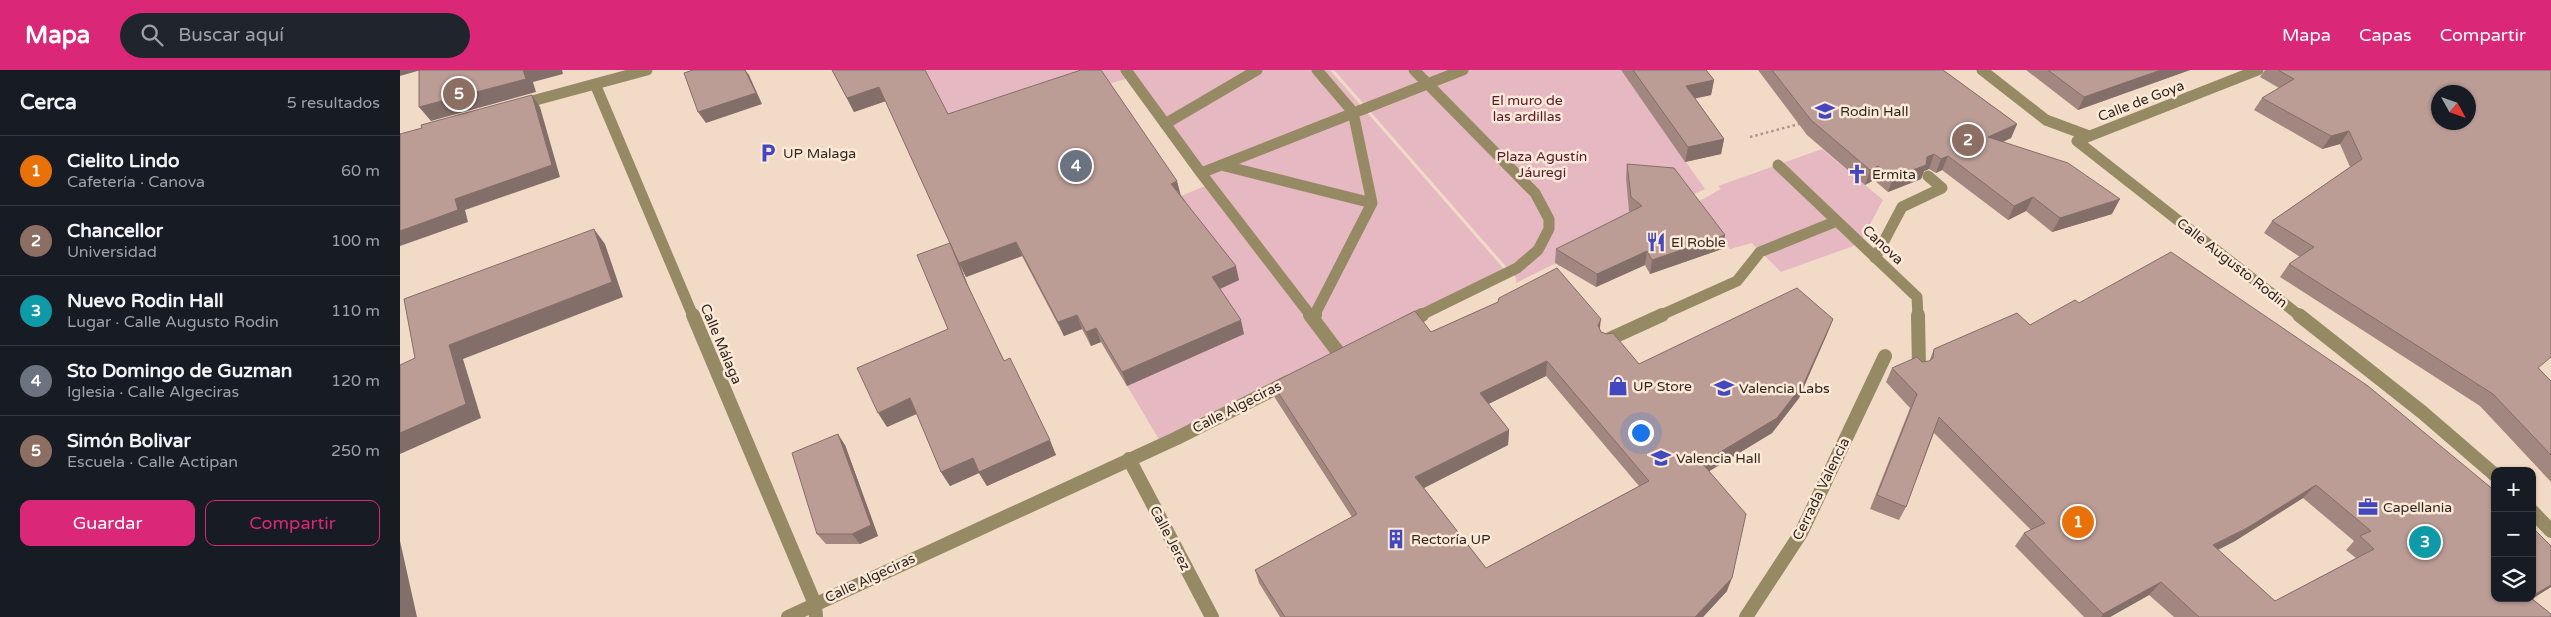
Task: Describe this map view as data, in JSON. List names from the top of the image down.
{
  "streets": {
    "street": [
      "Calle de Goya",
      "Canova",
      "Calle Augusto Rodin",
      "Calle Málaga",
      "Calle Algeciras",
      "Cerrada Valencia",
      "Calle Jerez"
    ]
  },
  "crossings": [
    ["Calle de Goya", "Calle Augusto Rodin"],
    ["Calle Málaga", "Calle Algeciras"],
    ["Calle Algeciras", "Calle Jerez"]
  ],
  "parks": ["El muro de las ardillas", "Plaza Agustín Jáuregi"],
  "places": {
    "school or university": ["Rodin Hall", "Valencia Labs", "Valencia Hall"],
    "parking": ["UP Malaga"],
    "church": ["Ermita"],
    "restaurant": ["El Roble"],
    "shop": ["UP Store"],
    "office": ["Capellania"],
    "building": ["Rectoría UP"]
  },
  "north": "bottom right",
  "page": {
    "header": "Mapa",
    "search": "Buscar aquí",
    "nav": ["Mapa", "Capas", "Compartir"],
    "heading": ["Cerca", "5 resultados"],
    "pins": [
      "5",
      "2",
      "4",
      "1",
      "3"
    ],
    "list": [
      {
        "mark": "1",
        "name": "Cielito Lindo",
        "note": "Cafetería · Canova",
        "value": "60 m"
      },
      {
        "mark": "2",
        "name": "Chancellor",
        "note": "Universidad",
        "value": "100 m"
      },
      {
        "mark": "3",
        "name": "Nuevo Rodin Hall",
        "note": "Lugar · Calle Augusto Rodin",
        "value": "110 m"
      },
      {
        "mark": "4",
        "name": "Sto Domingo de Guzman",
        "note": "Iglesia · Calle Algeciras",
        "value": "120 m"
      },
      {
        "mark": "5",
        "name": "Simón Bolivar",
        "note": "Escuela · Calle Actipan",
        "value": "250 m"
      }
    ],
    "map_buttons": ["+", "−"],
    "buttons": ["Guardar", "Compartir"]
  }
}
